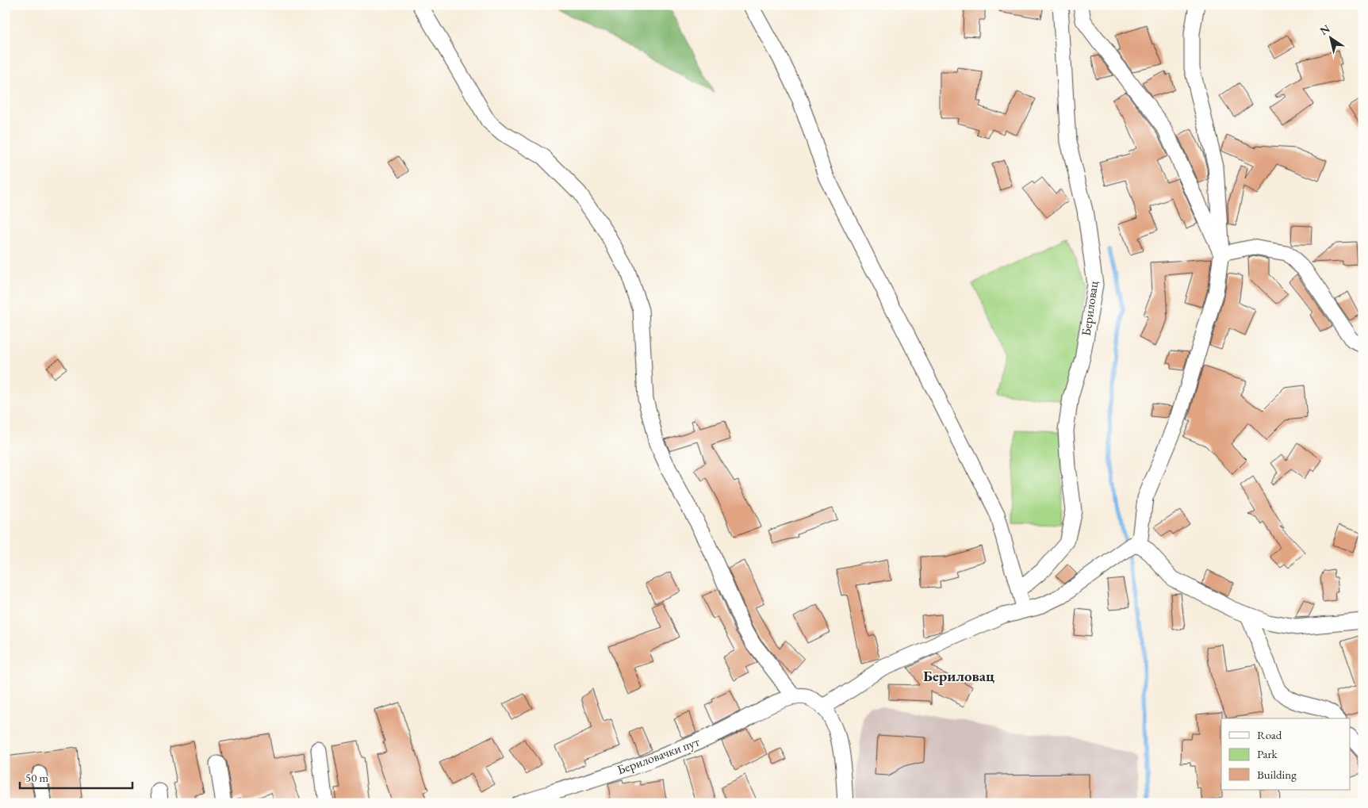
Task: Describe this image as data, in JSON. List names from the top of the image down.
{
  "streets": {
    "street": ["Бериловац", "Бериловачки пут"]
  },
  "districts": ["Бериловац"],
  "legend": ["Road", "Park", "Building"],
  "scale_bar": "50 m",
  "north": "top left"
}
